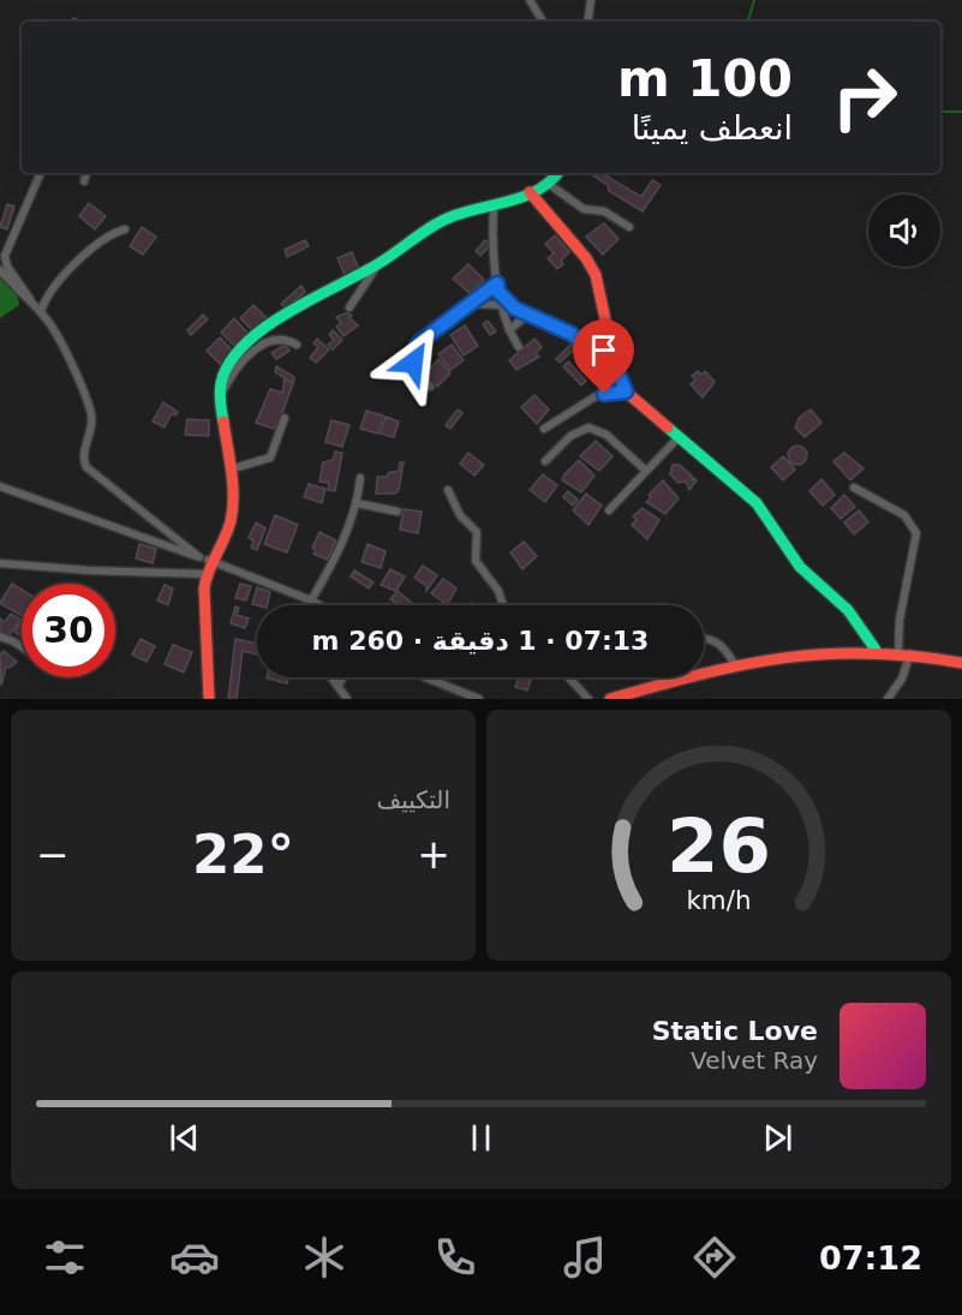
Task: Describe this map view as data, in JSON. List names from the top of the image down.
{
  "page": {
    "turn": ["100 m", "انعطف يمينًا"],
    "limit": "30",
    "trip": "07:13 · 1 دقيقة · 260 m",
    "tile": "التكييف",
    "heat": ["−", "22°", "+"],
    "song": ["Static Love", "Velvet Ray"],
    "tabs": "07:12",
    "gauge": ["26", "km/h"]
  }
}
